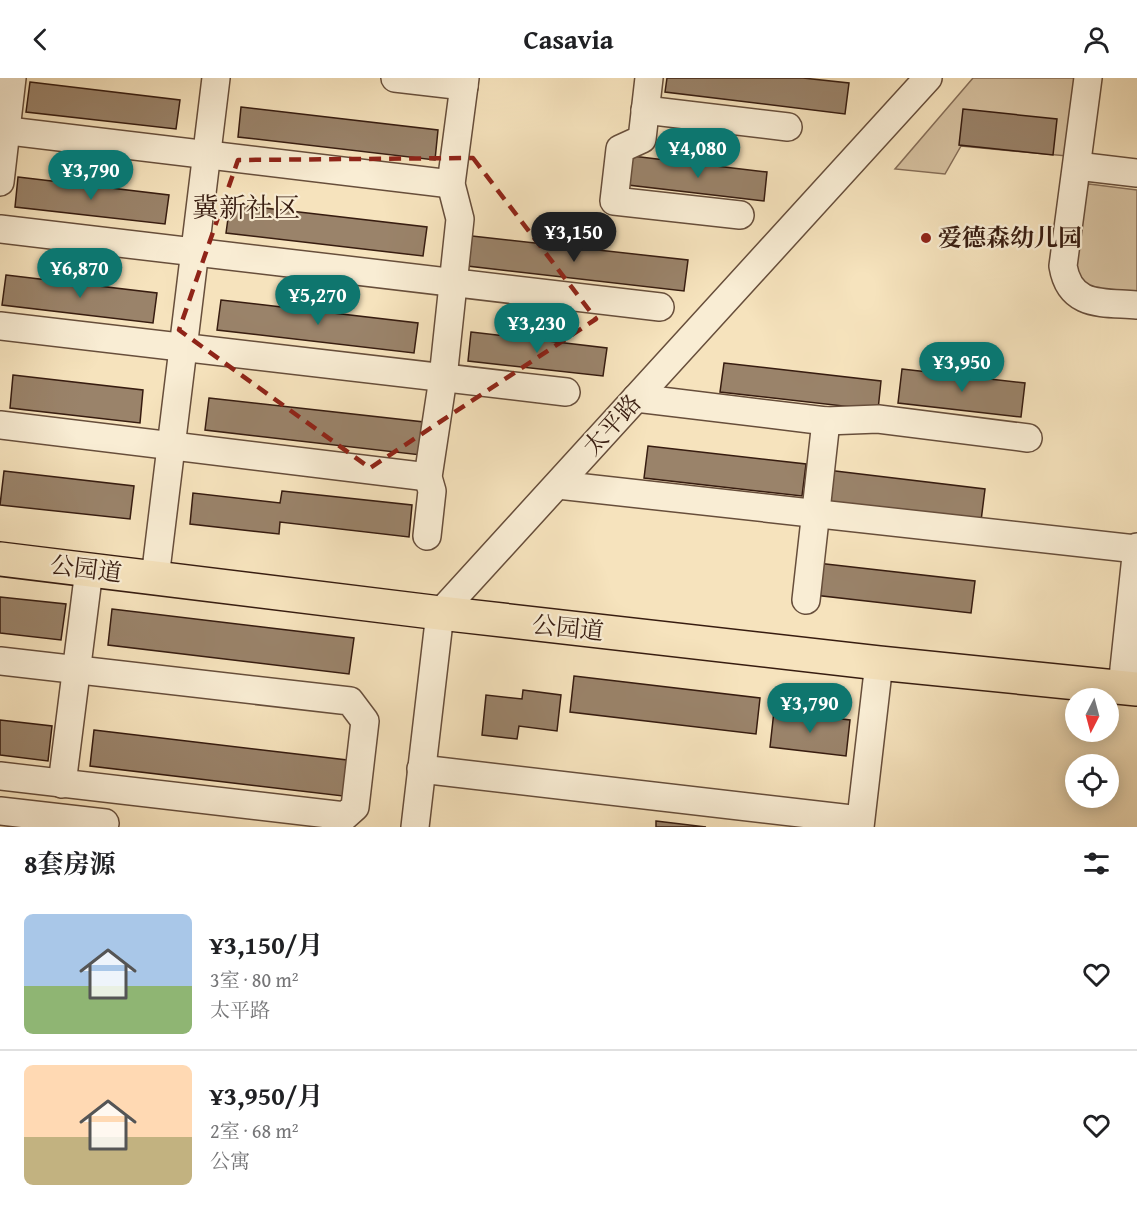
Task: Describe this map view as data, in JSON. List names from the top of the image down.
{
  "streets": {
    "main road": ["公园道"],
    "street": ["太平路"]
  },
  "crossings": [
    ["太平路", "公园道"]
  ],
  "districts": ["冀新社区"],
  "places": ["爱德森幼儿园"],
  "north": "bottom",
  "page": {
    "header": "Casavia",
    "price": [
      "¥4,080",
      "¥3,790",
      "¥3,150",
      "¥6,870",
      "¥5,270",
      "¥3,230",
      "¥3,950",
      "¥3,790"
    ],
    "heading": "8套房源",
    "list": [
      {
        "name": "¥3,150/月",
        "note": "3室 · 80 m² · 太平路"
      },
      {
        "name": "¥3,950/月",
        "note": "2室 · 68 m² · 公寓"
      }
    ]
  }
}
